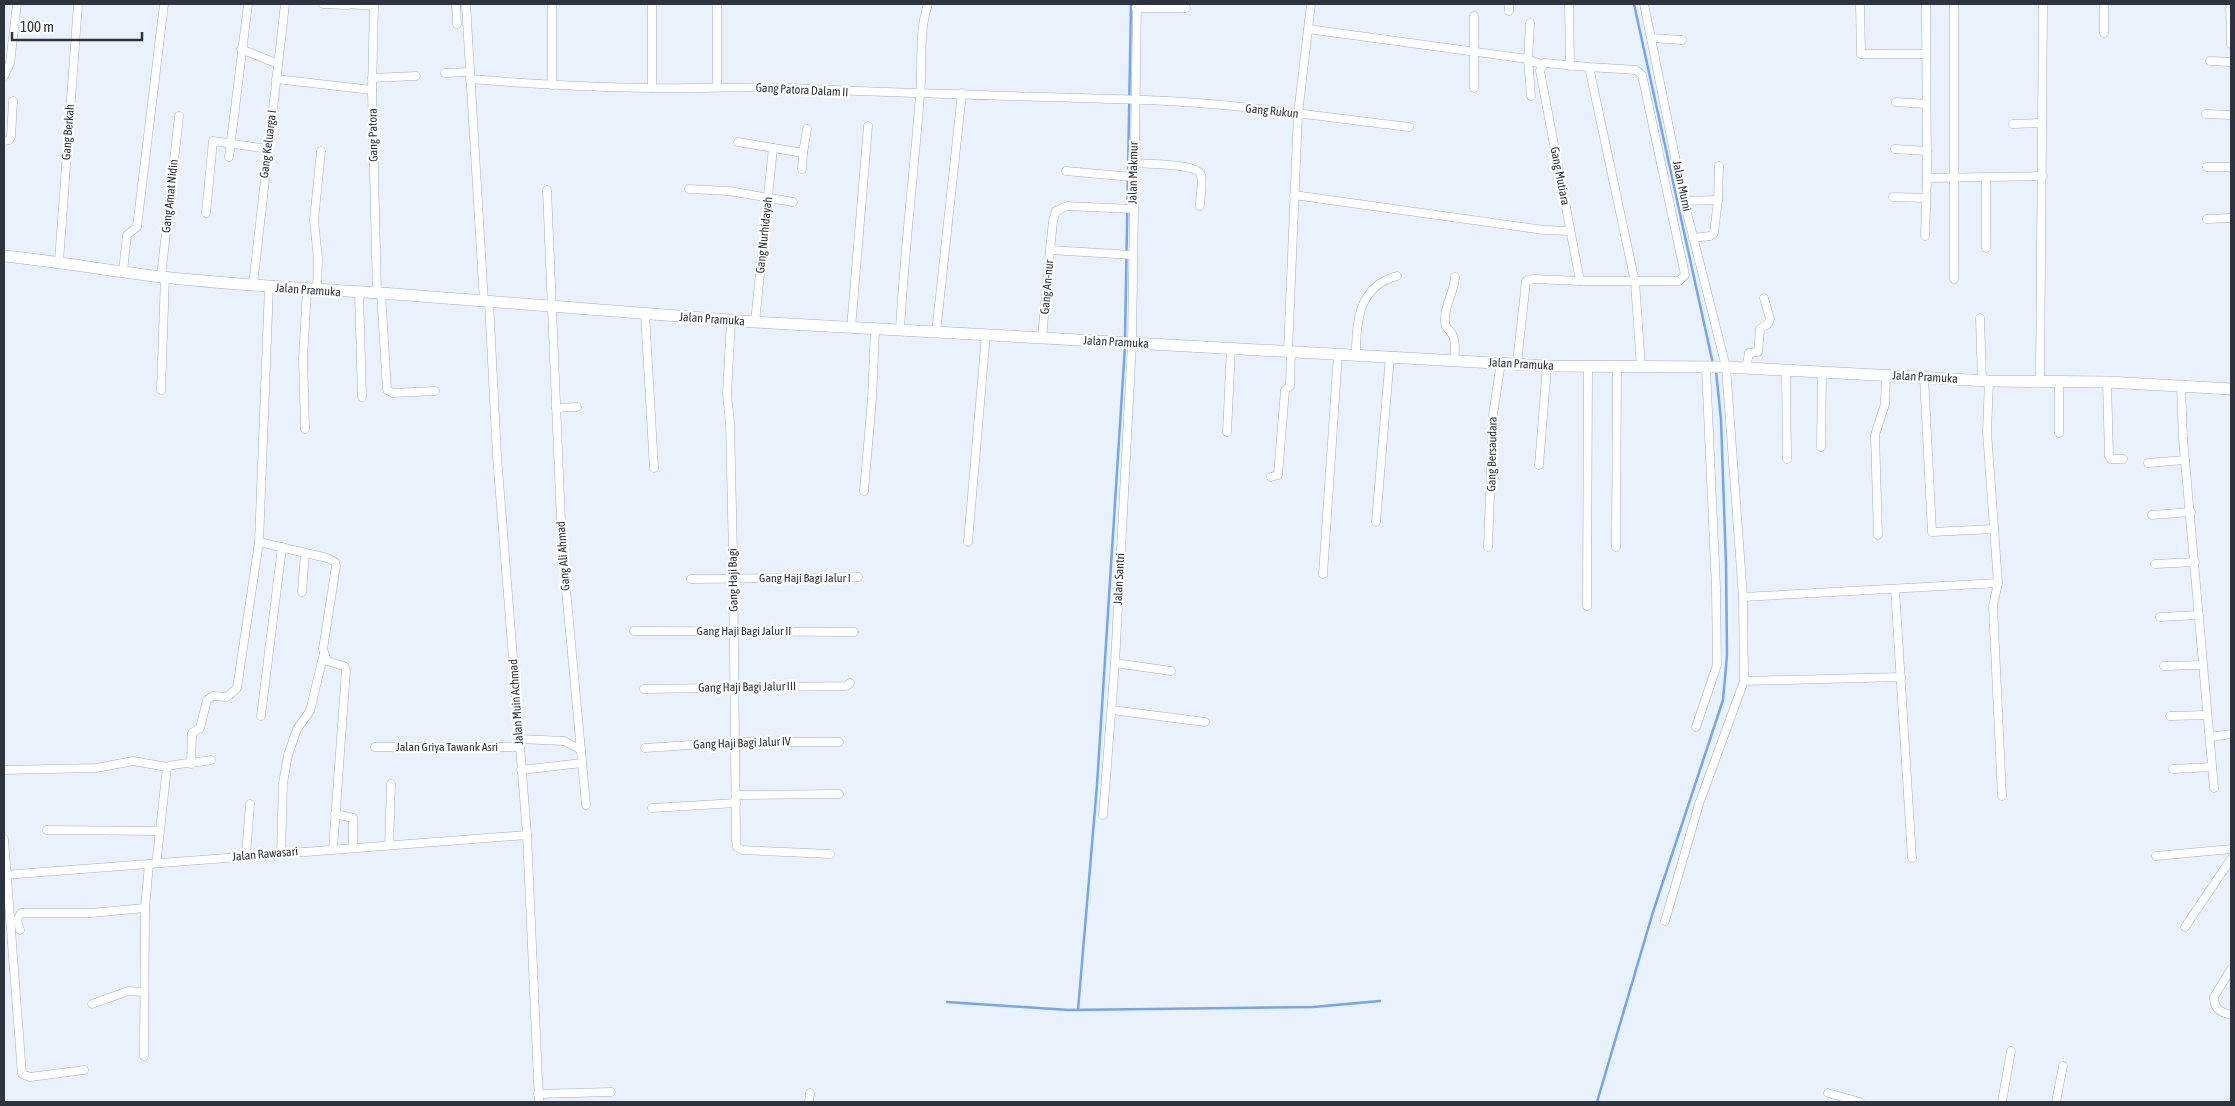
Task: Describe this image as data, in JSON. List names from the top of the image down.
{
  "streets": {
    "street": [
      "Gang Patora Dalam II",
      "Gang Rukun",
      "Gang Berkah",
      "Gang Patora",
      "Gang Keluarga I",
      "Jalan Makmur",
      "Gang Mutiara",
      "Jalan Murni",
      "Gang Amat Nidin",
      "Gang Nurhidayah",
      "Gang An-nur",
      "Jalan Pramuka",
      "Gang Bersaudara",
      "Gang Ali Ahmad",
      "Gang Haji Bagi Jalur I",
      "Jalan Santri",
      "Gang Haji Bagi",
      "Gang Haji Bagi Jalur II",
      "Gang Haji Bagi Jalur III",
      "Jalan Muin Achmad",
      "Gang Haji Bagi Jalur IV",
      "Jalan Griya Tawank Asri",
      "Jalan Rawasari"
    ]
  },
  "crossings": [
    ["Gang Patora Dalam II", "Gang Rukun"],
    ["Gang Patora Dalam II", "Jalan Makmur"],
    ["Gang Rukun", "Jalan Makmur"],
    ["Gang Berkah", "Jalan Pramuka"],
    ["Gang Patora", "Jalan Pramuka"],
    ["Gang Keluarga I", "Jalan Pramuka"],
    ["Jalan Makmur", "Gang An-nur"],
    ["Jalan Makmur", "Jalan Pramuka"],
    ["Jalan Makmur", "Jalan Santri"],
    ["Jalan Murni", "Jalan Pramuka"],
    ["Gang Amat Nidin", "Jalan Pramuka"],
    ["Gang Nurhidayah", "Jalan Pramuka"],
    ["Gang An-nur", "Jalan Pramuka"],
    ["Jalan Pramuka", "Gang Bersaudara"],
    ["Jalan Pramuka", "Gang Ali Ahmad"],
    ["Jalan Pramuka", "Jalan Santri"],
    ["Jalan Pramuka", "Gang Haji Bagi"],
    ["Jalan Pramuka", "Jalan Muin Achmad"],
    ["Gang Haji Bagi Jalur I", "Gang Haji Bagi"],
    ["Gang Haji Bagi", "Gang Haji Bagi Jalur II"],
    ["Gang Haji Bagi", "Gang Haji Bagi Jalur III"],
    ["Gang Haji Bagi", "Gang Haji Bagi Jalur IV"],
    ["Jalan Muin Achmad", "Jalan Griya Tawank Asri"],
    ["Jalan Muin Achmad", "Jalan Rawasari"]
  ],
  "scale_bar": "100 m"
}
